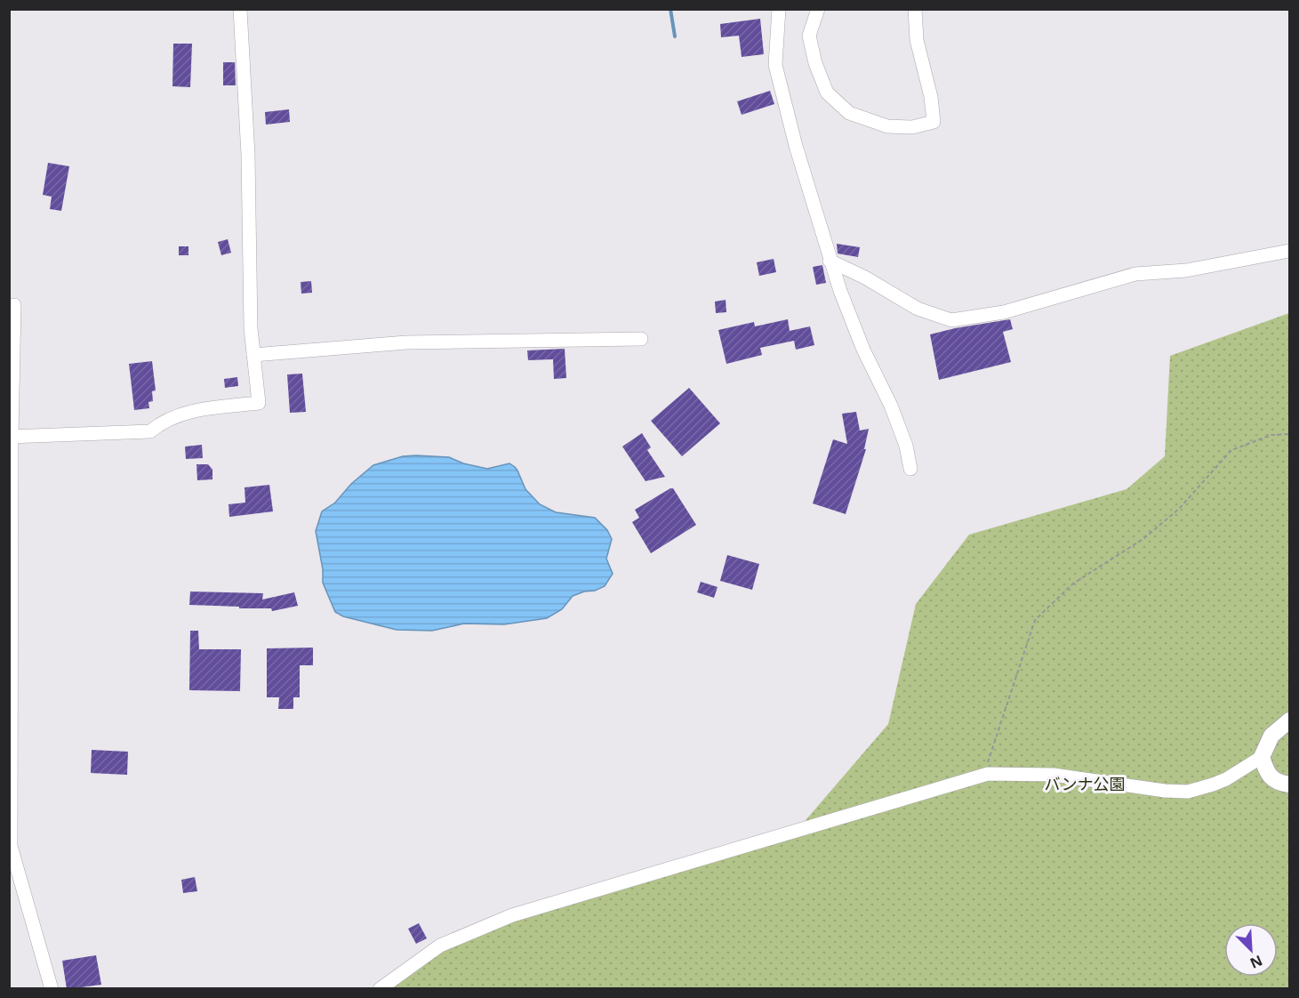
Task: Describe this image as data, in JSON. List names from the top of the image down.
{
  "parks": ["バンナ公園"],
  "north": "bottom right"
}
